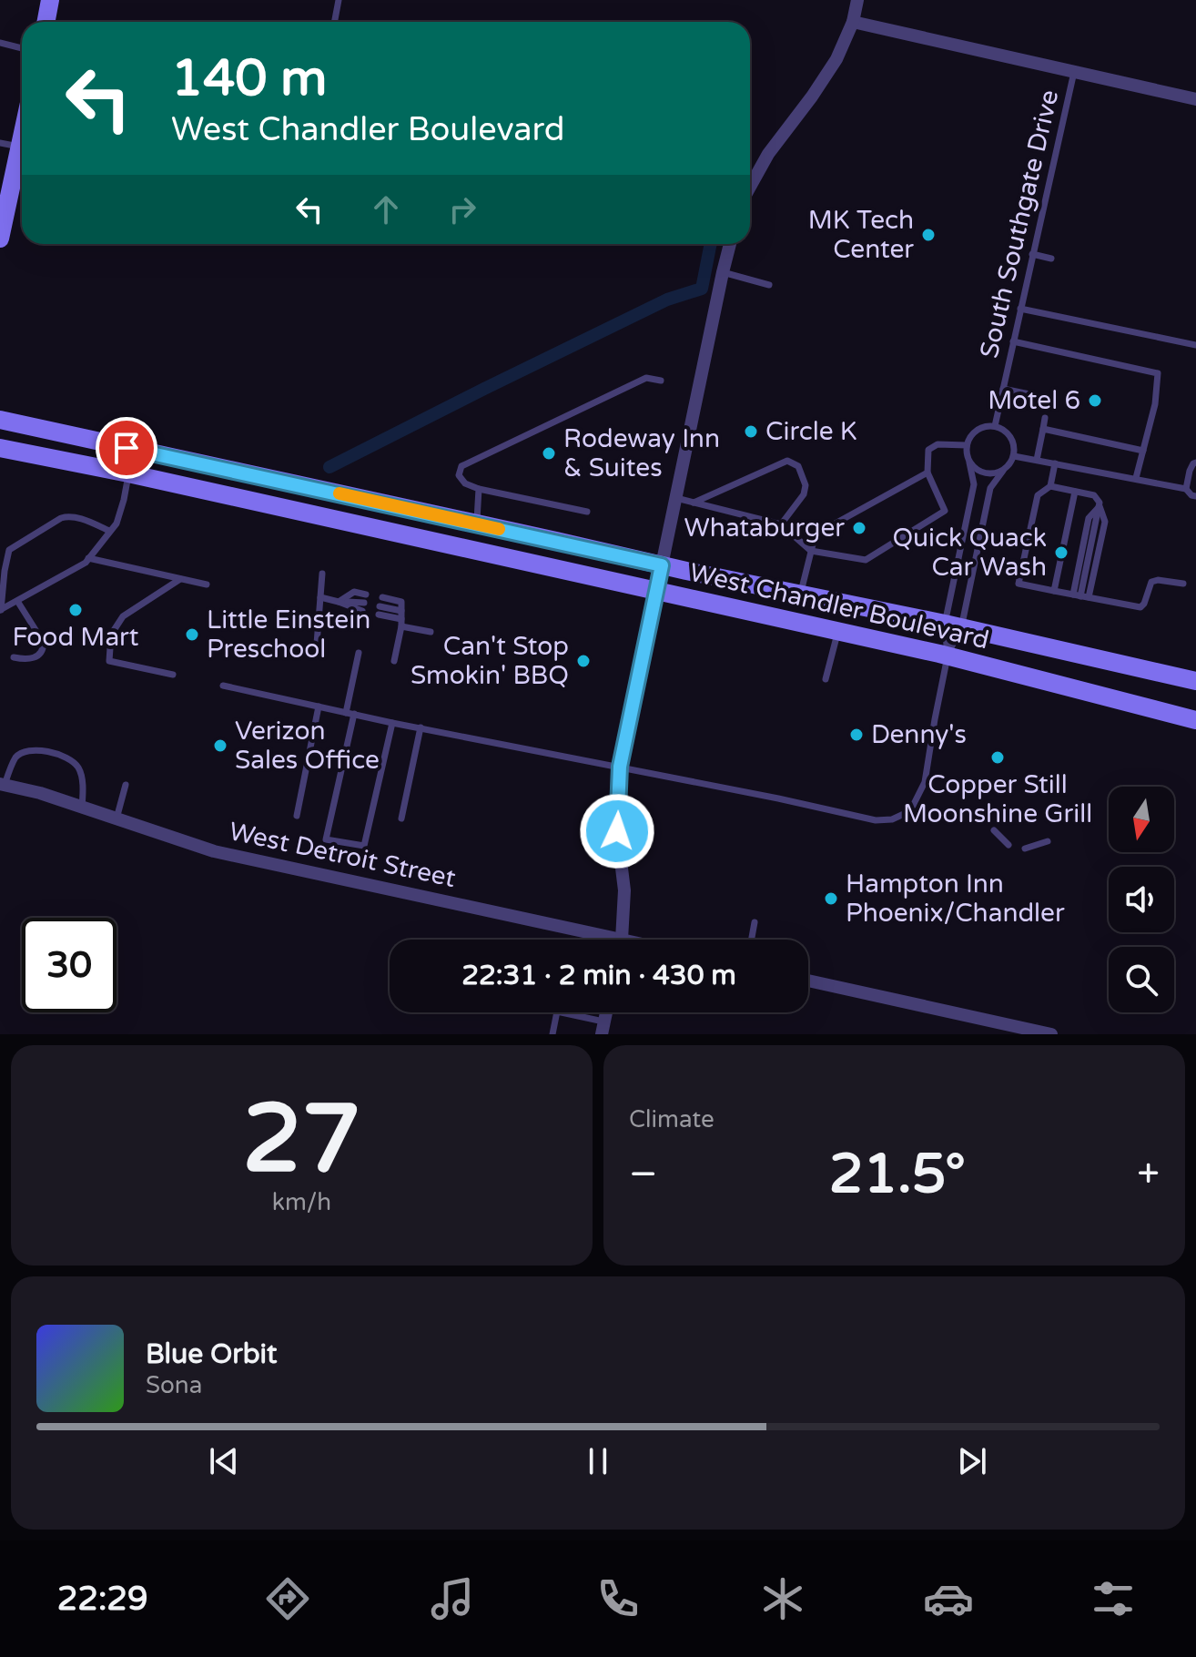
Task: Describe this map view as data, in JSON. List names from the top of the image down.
{
  "streets": {
    "main road": ["West Chandler Boulevard"],
    "street": ["West Detroit Street"],
    "lane": ["South Southgate Drive"]
  },
  "places": [
    "MK Tech Center",
    "Motel 6",
    "Circle K",
    "Rodeway Inn & Suites",
    "Whataburger",
    "Quick Quack Car Wash",
    "Food Mart",
    "Little Einstein Preschool",
    "Can't Stop Smokin' BBQ",
    "Denny's",
    "Verizon Sales Office",
    "Copper Still Moonshine Grill",
    "Hampton Inn Phoenix/Chandler"
  ],
  "north": "bottom",
  "page": {
    "turn": ["140 m", "West Chandler Boulevard"],
    "limit": "30",
    "trip": "22:31 · 2 min · 430 m",
    "tile": [
      ["27", "km/h"],
      "Climate"
    ],
    "heat": ["−", "21.5°", "+"],
    "song": ["Blue Orbit", "Sona"],
    "tabs": "22:29"
  }
}
